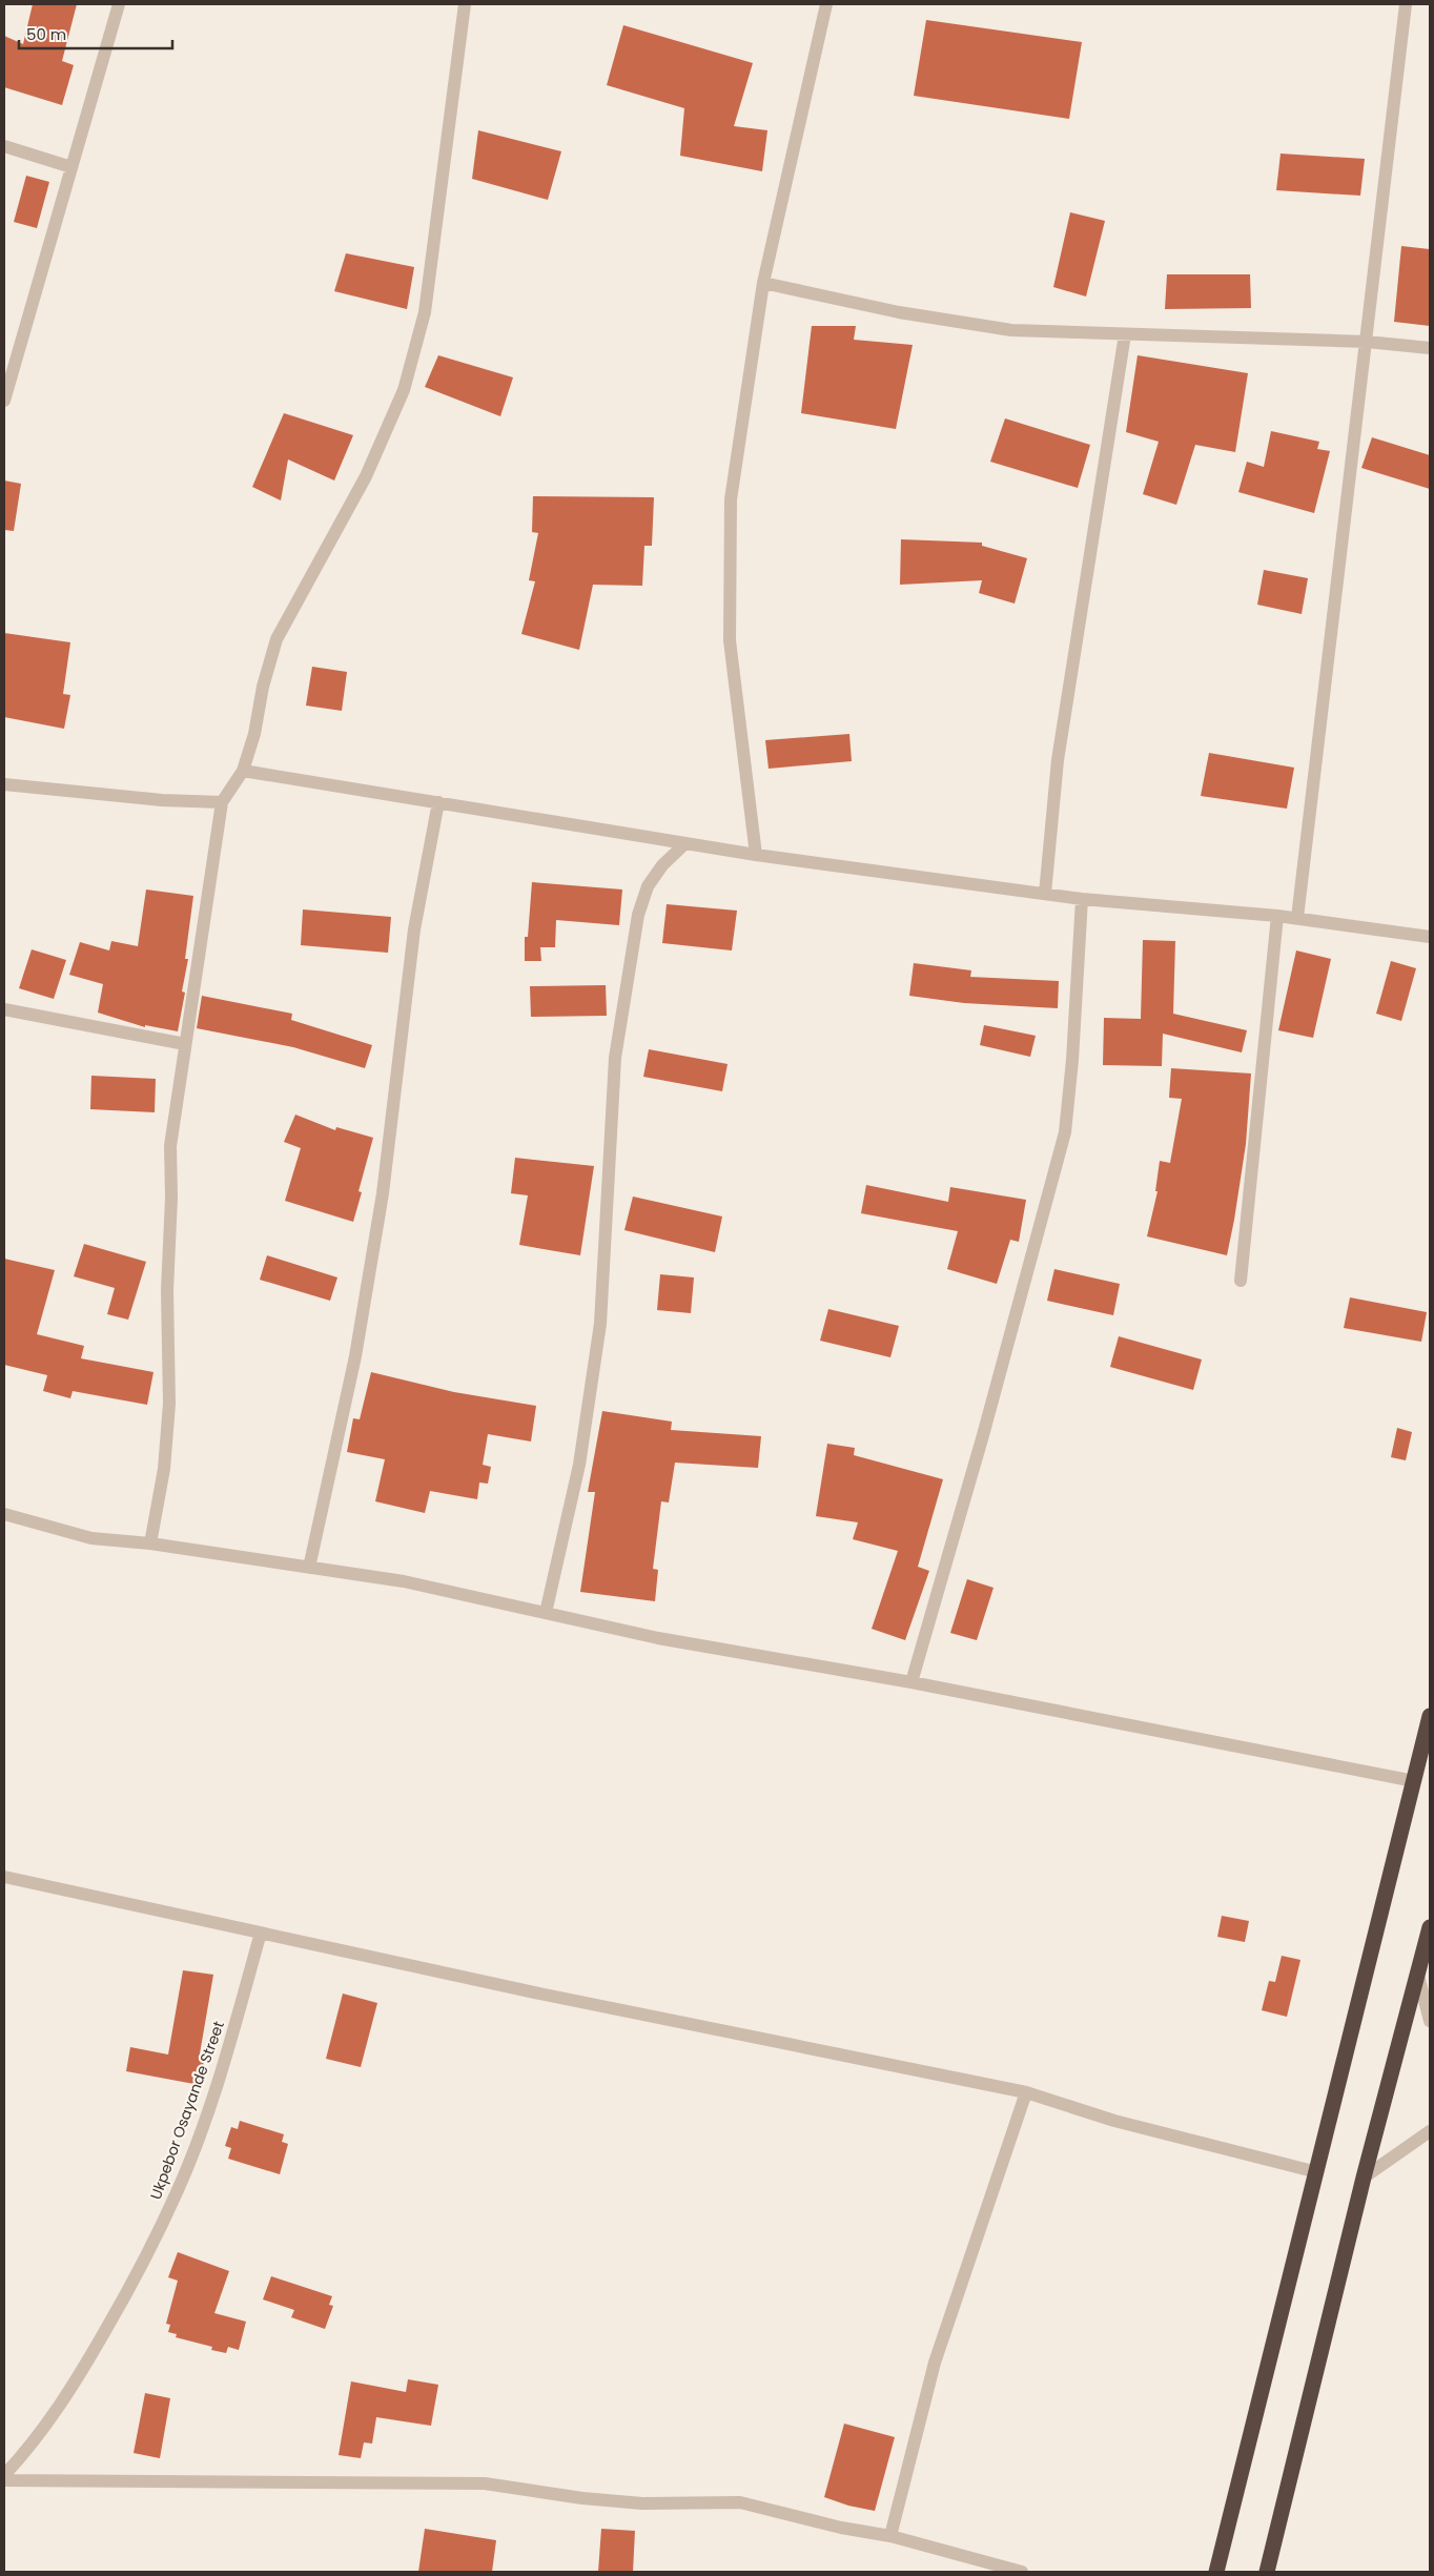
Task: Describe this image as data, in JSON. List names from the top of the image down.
{
  "streets": {
    "street": ["Ukpebor Osayande Street"]
  },
  "scale_bar": "50 m"
}
